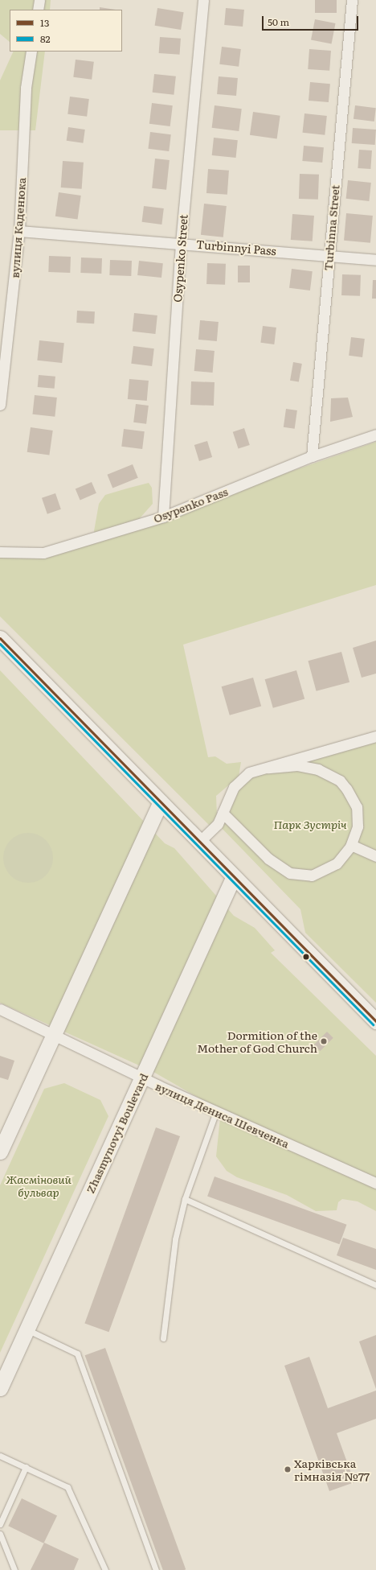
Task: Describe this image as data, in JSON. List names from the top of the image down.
{
  "streets": {
    "street": [
      "вулиця Каденюка",
      "Turbinna Street",
      "Turbinnyi Pass",
      "Osypenko Street",
      "Osypenko Pass",
      "вулиця Дениса Шевченка",
      "Zhasmynovyi Boulevard"
    ]
  },
  "crossings": [
    ["вулиця Каденюка", "Turbinnyi Pass"],
    ["Turbinna Street", "Turbinnyi Pass"],
    ["Turbinna Street", "Osypenko Pass"],
    ["Turbinnyi Pass", "Osypenko Street"],
    ["Osypenko Street", "Osypenko Pass"],
    ["вулиця Дениса Шевченка", "Zhasmynovyi Boulevard"]
  ],
  "parks": ["Парк Зустріч", "Жасміновий бульвар"],
  "places": ["Dormition of the Mother of God Church", "Харківська гімназія №77"],
  "lines": ["transit line 13", "transit line 82"],
  "legend": ["13", "82"],
  "scale_bar": "50 m"
}
